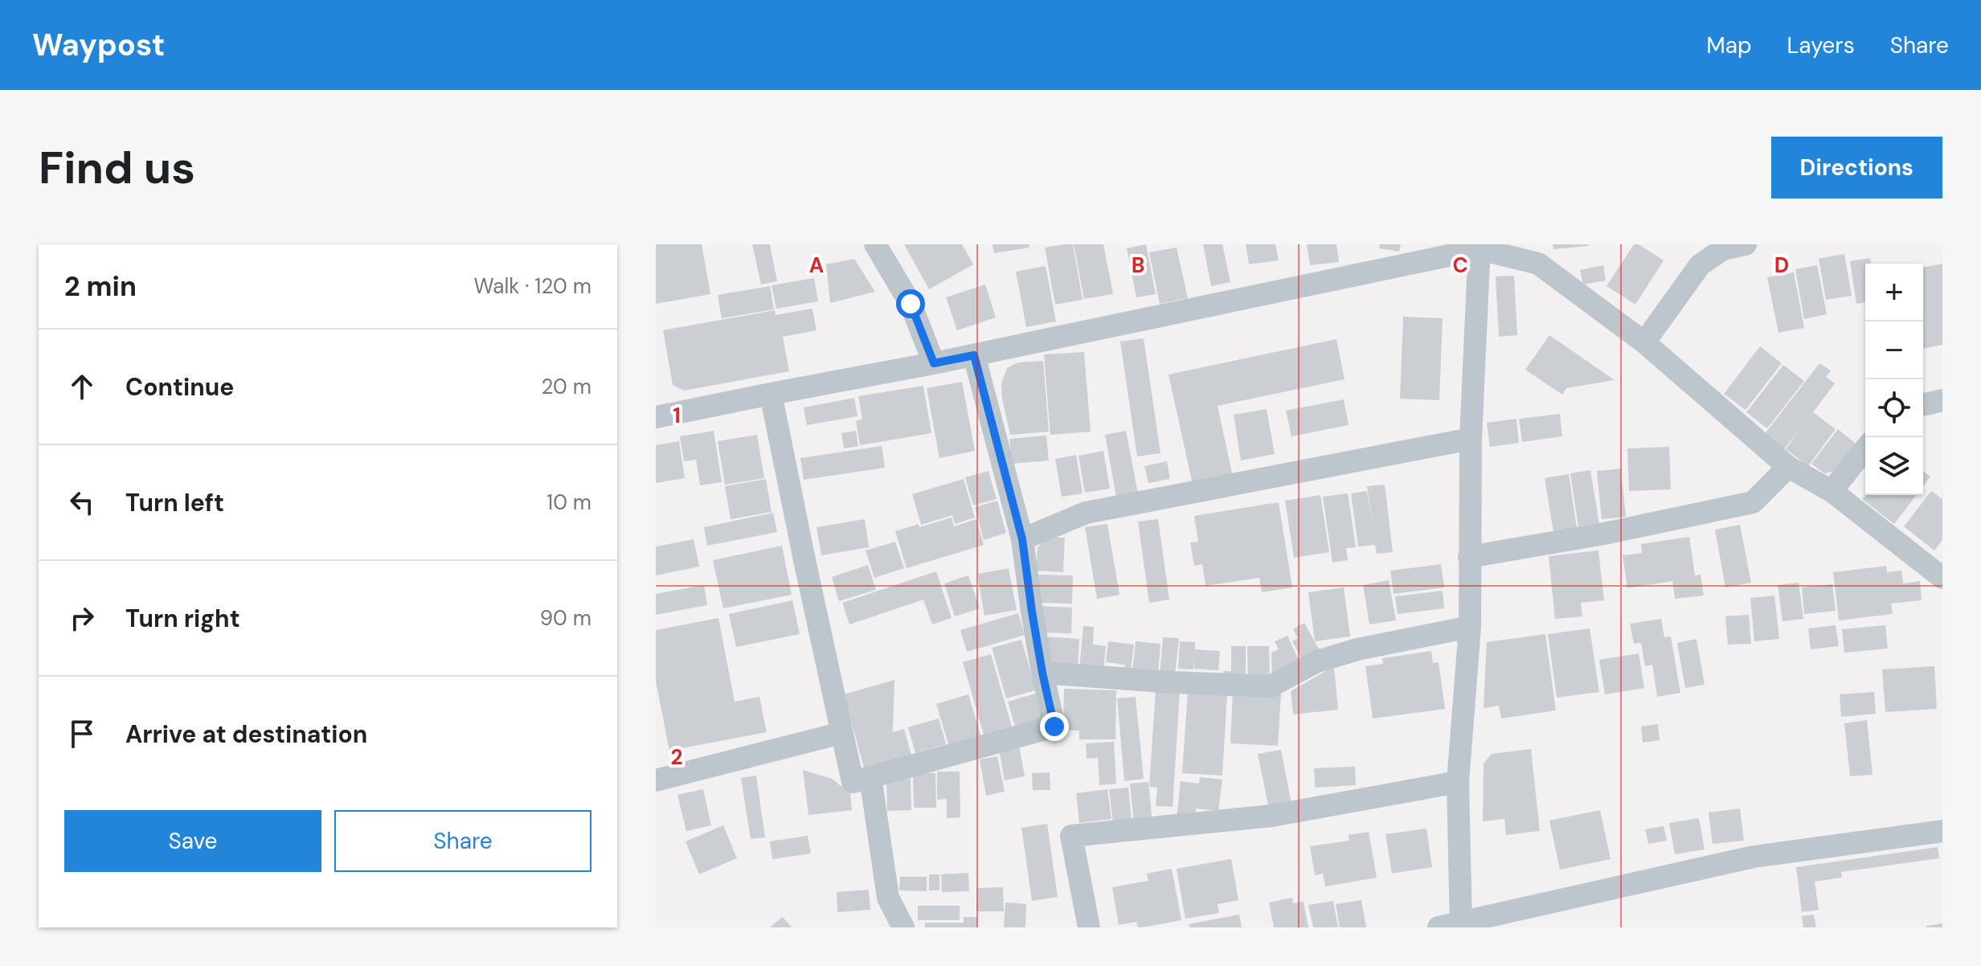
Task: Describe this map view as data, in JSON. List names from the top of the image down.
{
  "page": {
    "header": "Waypost",
    "nav": ["Map", "Layers", "Share"],
    "buttons": [
      "Directions",
      ["Save", "Share"]
    ],
    "title": "Find us",
    "heading": ["2 min", "Walk · 120 m"],
    "map_buttons": ["+", "−"],
    "list": [
      ["Continue", "20 m"],
      ["Turn left", "10 m"],
      ["Turn right", "90 m"],
      "Arrive at destination"
    ]
  },
  "grid": {
    "columns": [
      "A",
      "B",
      "C",
      "D"
    ],
    "rows": ["1", "2"]
  }
}
